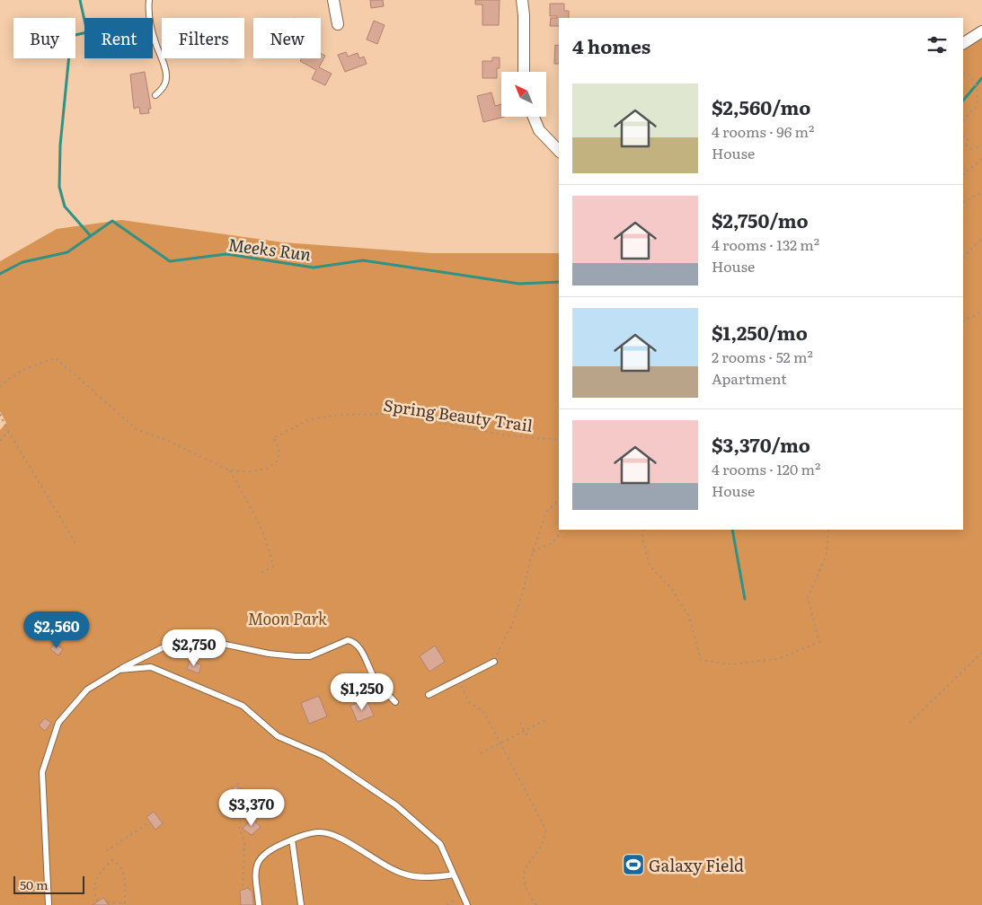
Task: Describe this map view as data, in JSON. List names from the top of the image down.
{
  "streets": {
    "path": ["Spring Beauty Trail"]
  },
  "water": ["Meeks Run"],
  "parks": ["Moon Park"],
  "places": {
    "sports": ["Galaxy Field"]
  },
  "scale_bar": "50 m",
  "north": "top left",
  "page": {
    "chip": [
      "Buy",
      "Rent",
      "Filters",
      "New"
    ],
    "heading": "4 homes",
    "list": [
      {
        "name": "$2,560/mo",
        "note": "4 rooms · 96 m² · House"
      },
      {
        "name": "$2,750/mo",
        "note": "4 rooms · 132 m² · House"
      },
      {
        "name": "$1,250/mo",
        "note": "2 rooms · 52 m² · Apartment"
      },
      {
        "name": "$3,370/mo",
        "note": "4 rooms · 120 m² · House"
      }
    ],
    "price": [
      "$2,560",
      "$2,750",
      "$1,250",
      "$3,370"
    ],
    "scale": "50 m"
  }
}
